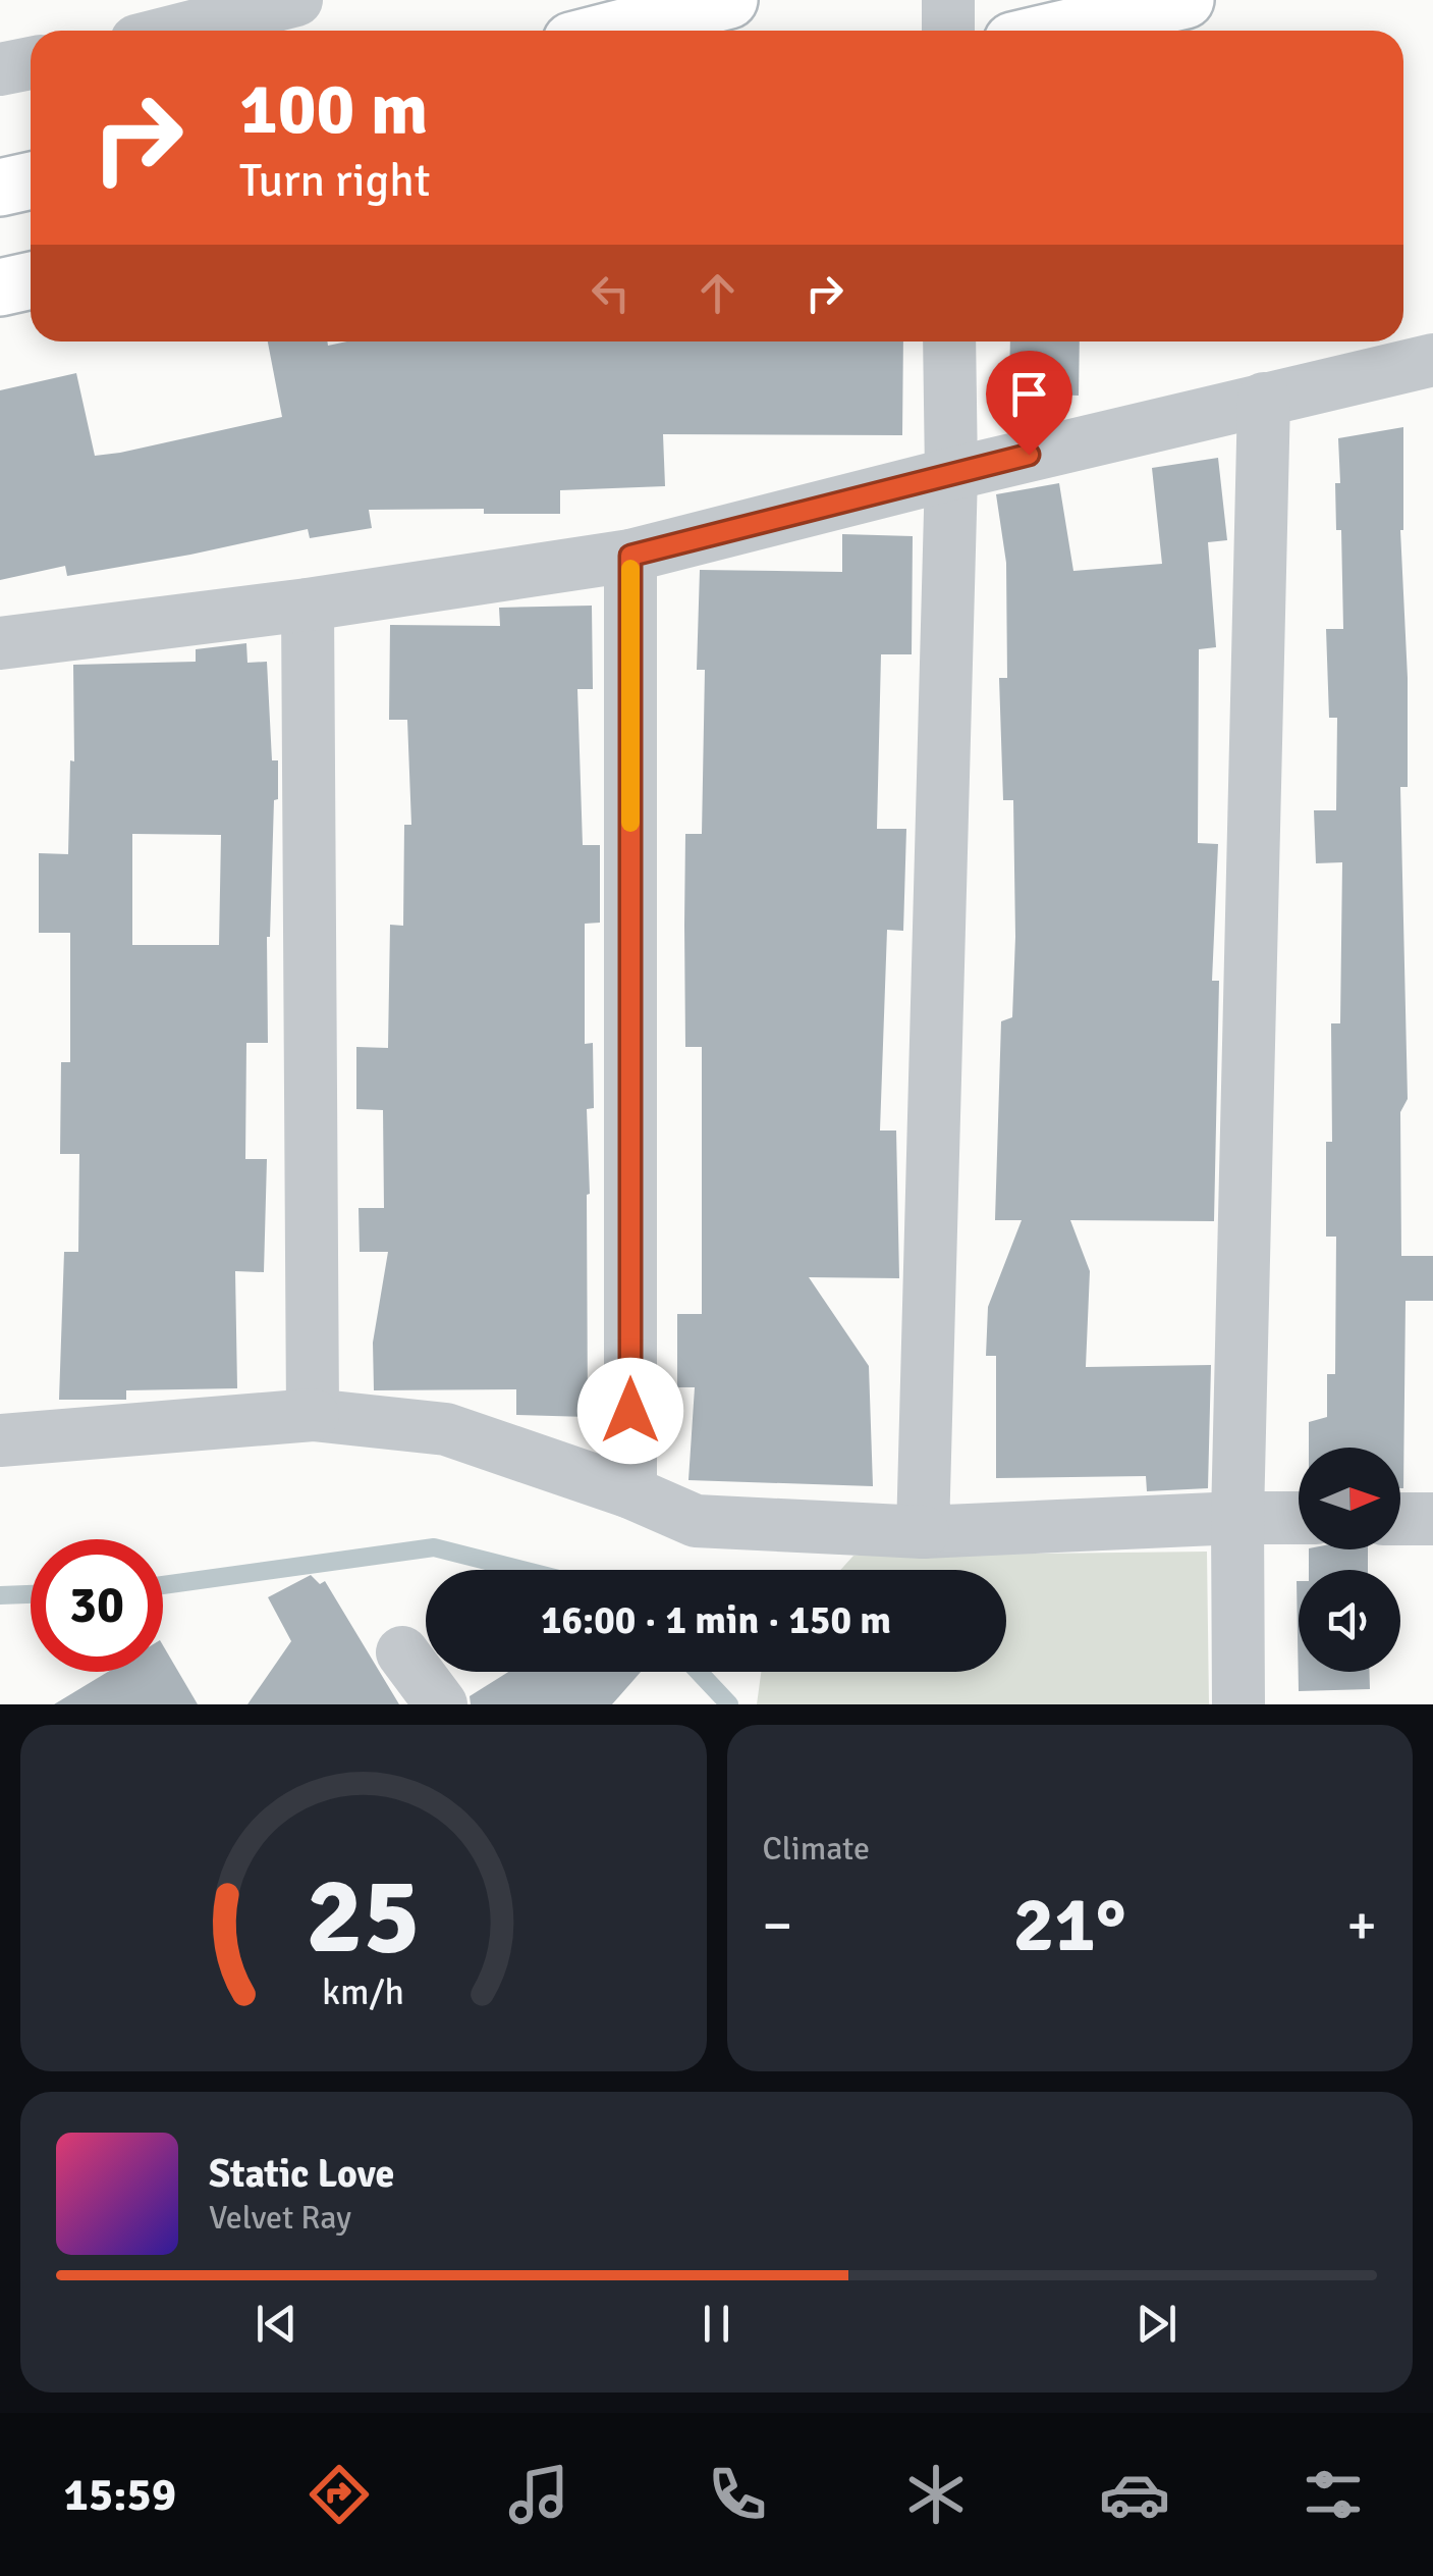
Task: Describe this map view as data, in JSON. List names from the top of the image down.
{
  "north": "right",
  "page": {
    "turn": ["100 m", "Turn right"],
    "limit": "30",
    "trip": "16:00 · 1 min · 150 m",
    "tile": "Climate",
    "heat": ["−", "21°", "+"],
    "song": ["Static Love", "Velvet Ray"],
    "tabs": "15:59",
    "gauge": ["25", "km/h"]
  }
}
